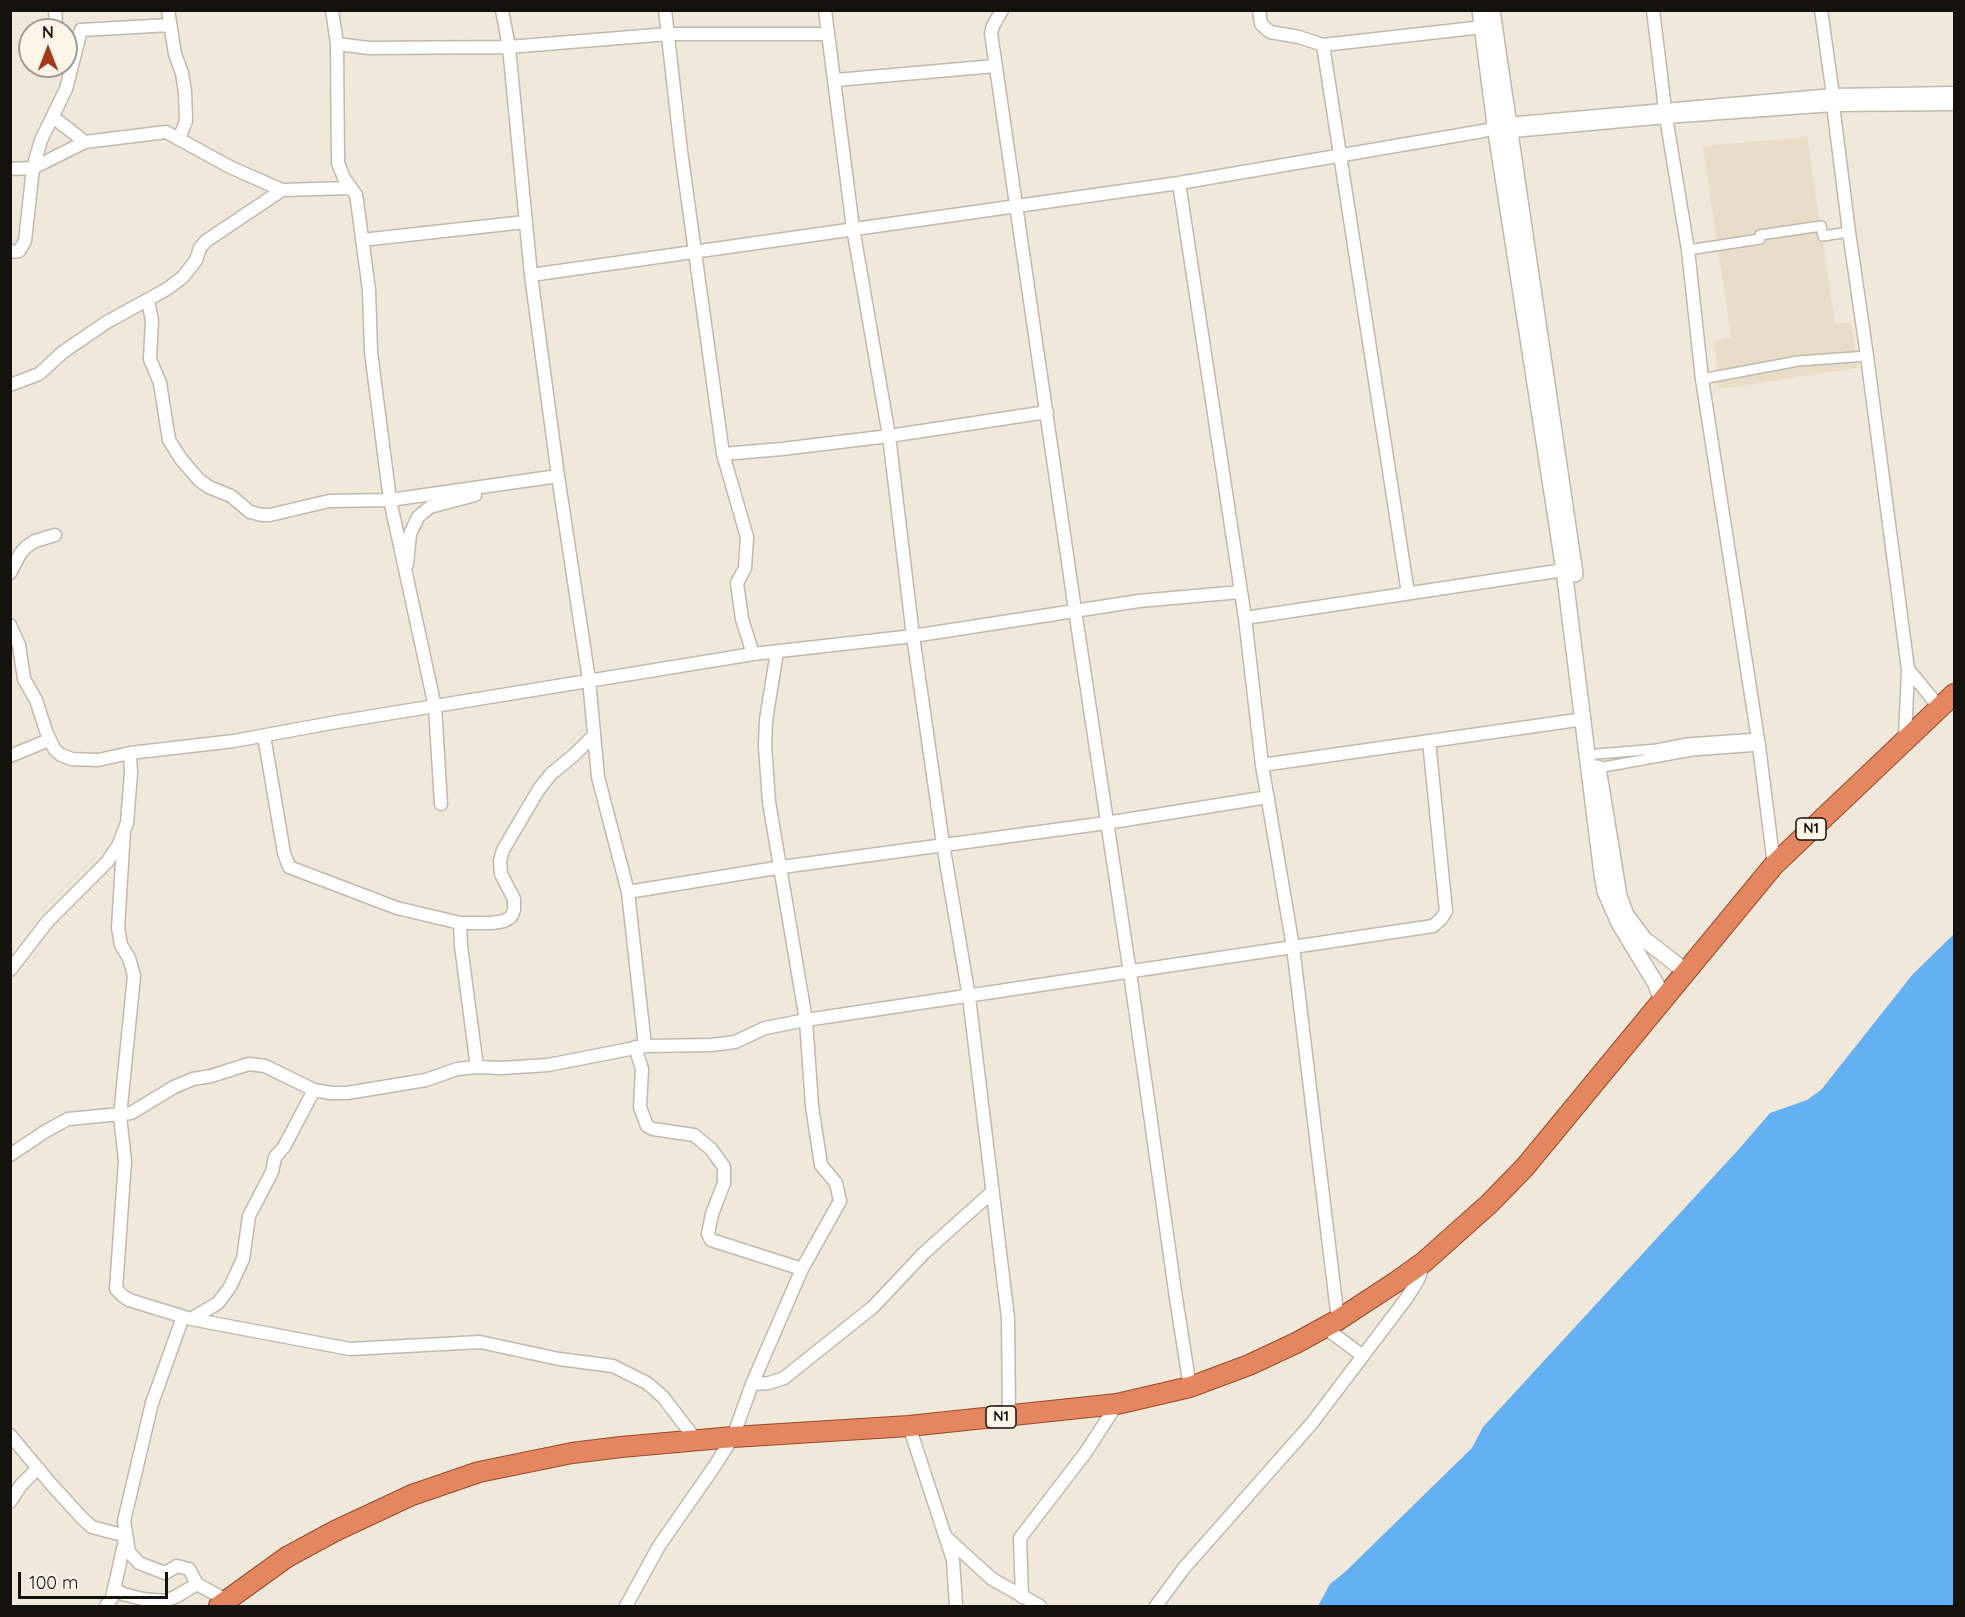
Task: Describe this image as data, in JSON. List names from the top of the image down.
{
  "streets": {
    "highway": ["N1"]
  },
  "scale_bar": "100 m",
  "north": "top"
}
